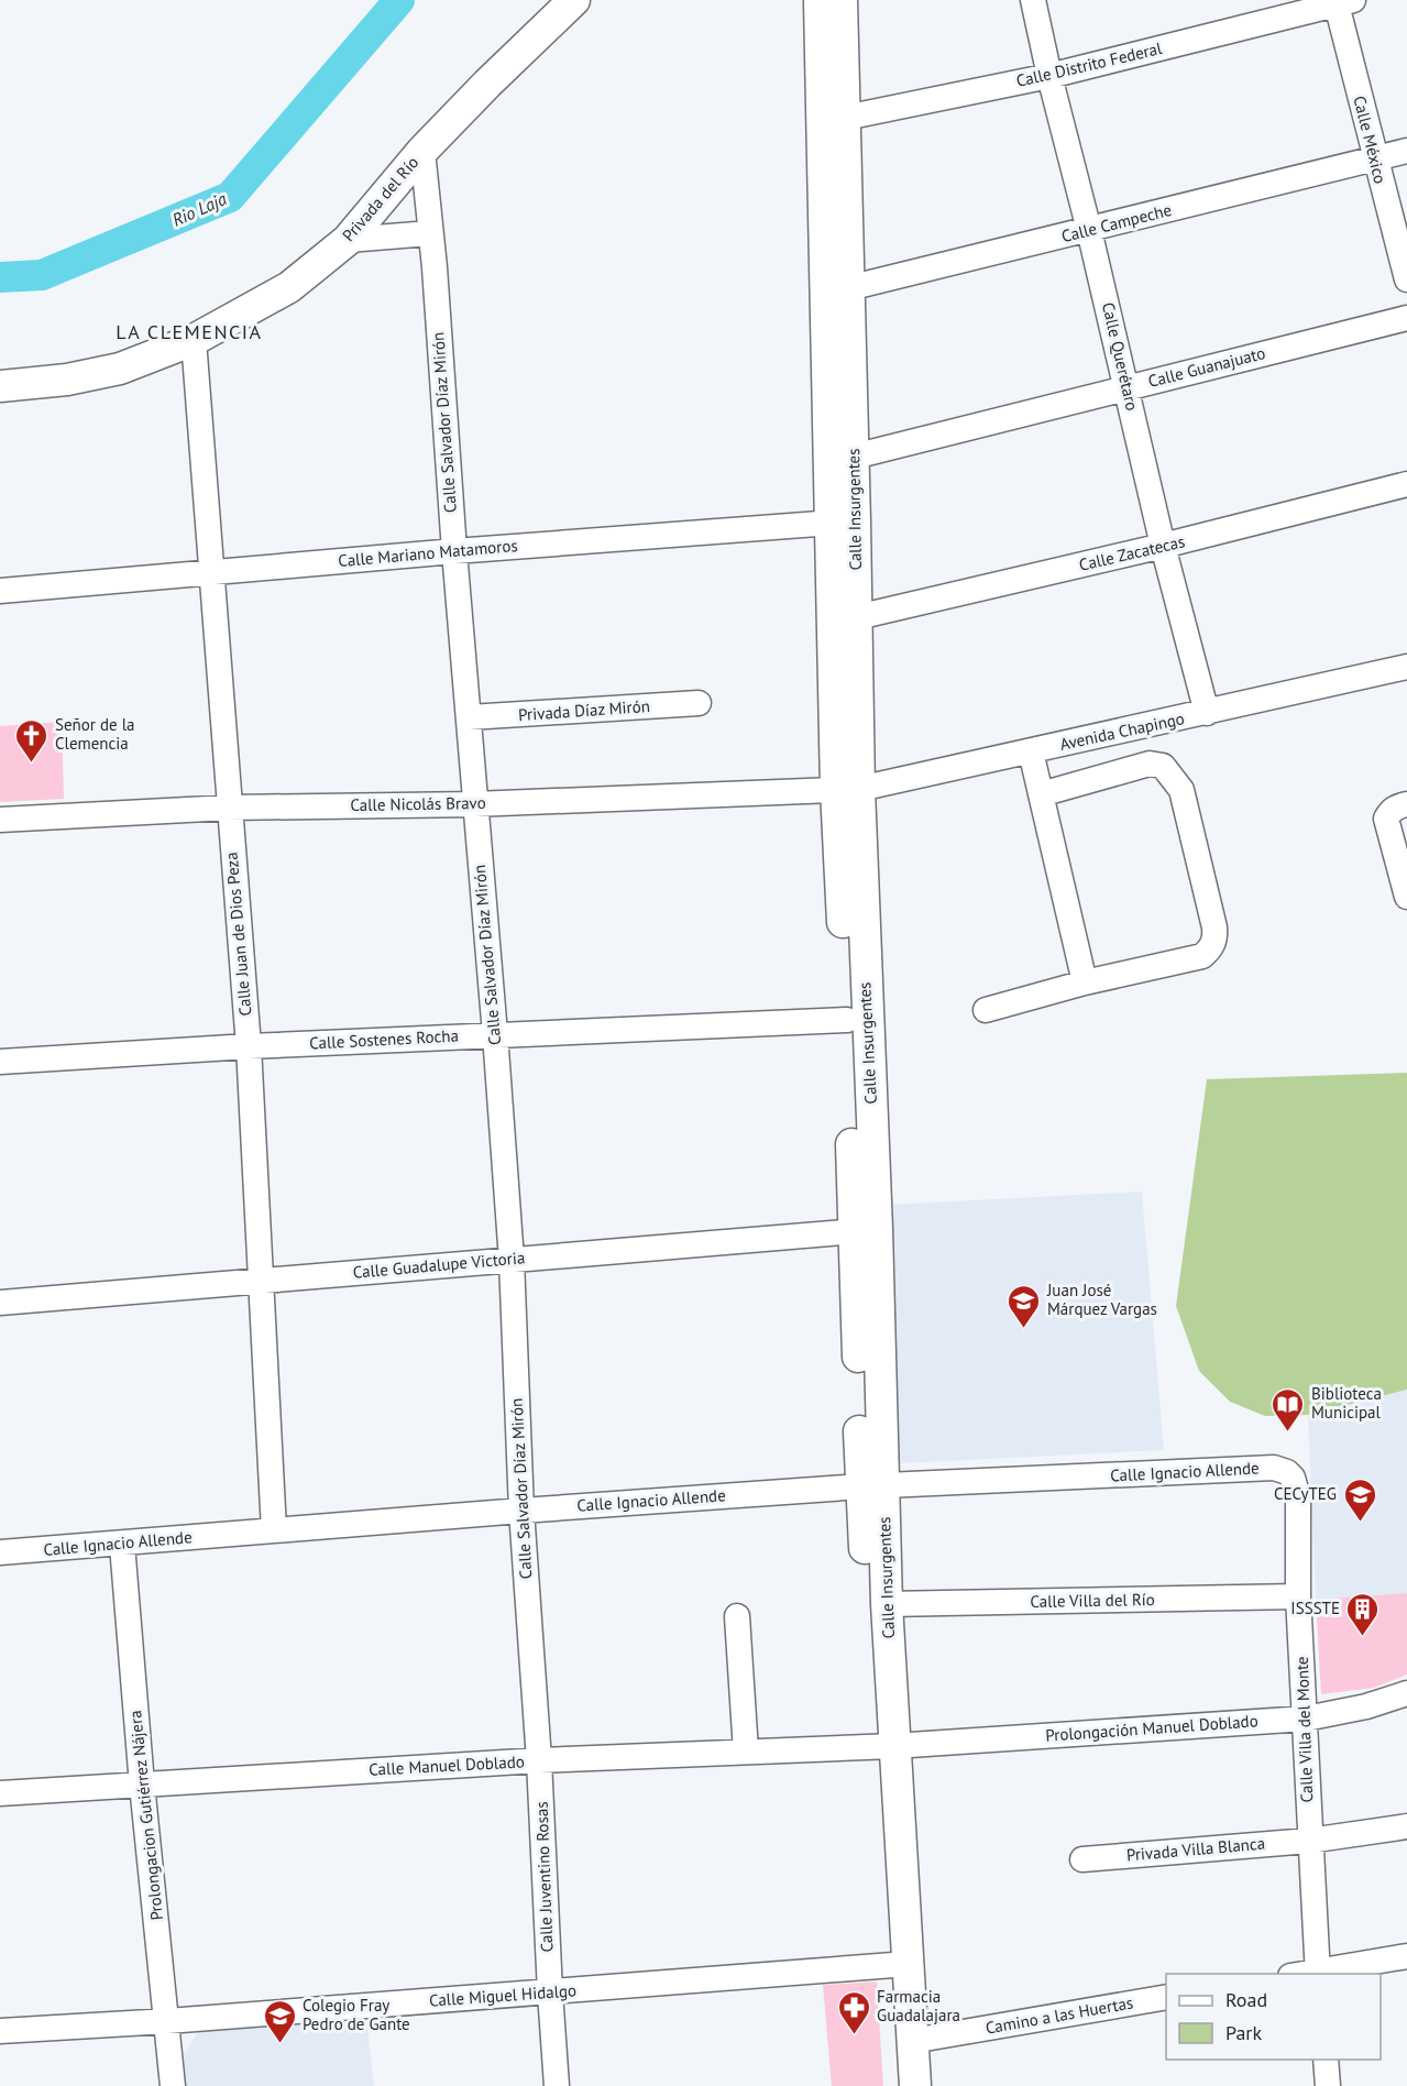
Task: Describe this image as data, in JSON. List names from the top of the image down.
{
  "streets": {
    "main road": ["Privada del Río", "Calle Insurgentes"],
    "street": [
      "Calle Distrito Federal",
      "Calle México",
      "Calle Campeche",
      "Calle Querétaro",
      "Calle Guanajuato",
      "Calle Salvador Díaz Mirón",
      "Calle Mariano Matamoros",
      "Calle Zacatecas",
      "Privada Díaz Mirón",
      "Avenida Chapingo",
      "Calle Nicolás Bravo",
      "Calle Juan de Dios Peza",
      "Calle Sostenes Rocha",
      "Calle Guadalupe Victoria",
      "Calle Ignacio Allende",
      "Calle Villa del Río",
      "Prolongación Manuel Doblado",
      "Calle Villa del Monte",
      "Calle Manuel Doblado",
      "Prolongacion Gutiérrez Nájera",
      "Privada Villa Blanca",
      "Calle Juventino Rosas",
      "Calle Miguel Hidalgo",
      "Camino a las Huertas"
    ]
  },
  "crossings": [
    ["Calle Distrito Federal", "Calle México"],
    ["Calle Distrito Federal", "Calle Querétaro"],
    ["Calle Distrito Federal", "Calle Insurgentes"],
    ["Calle México", "Calle Campeche"],
    ["Privada del Río", "Calle Salvador Díaz Mirón"],
    ["Privada del Río", "Calle Juan de Dios Peza"],
    ["Calle Campeche", "Calle Querétaro"],
    ["Calle Campeche", "Calle Insurgentes"],
    ["Calle Querétaro", "Calle Guanajuato"],
    ["Calle Querétaro", "Calle Zacatecas"],
    ["Calle Querétaro", "Avenida Chapingo"],
    ["Calle Guanajuato", "Calle Insurgentes"],
    ["Calle Salvador Díaz Mirón", "Calle Mariano Matamoros"],
    ["Calle Salvador Díaz Mirón", "Privada Díaz Mirón"],
    ["Calle Salvador Díaz Mirón", "Calle Nicolás Bravo"],
    ["Calle Salvador Díaz Mirón", "Calle Sostenes Rocha"],
    ["Calle Salvador Díaz Mirón", "Calle Guadalupe Victoria"],
    ["Calle Salvador Díaz Mirón", "Calle Ignacio Allende"],
    ["Calle Salvador Díaz Mirón", "Calle Manuel Doblado"],
    ["Calle Salvador Díaz Mirón", "Calle Juventino Rosas"],
    ["Calle Insurgentes", "Calle Mariano Matamoros"],
    ["Calle Insurgentes", "Calle Zacatecas"],
    ["Calle Insurgentes", "Avenida Chapingo"],
    ["Calle Insurgentes", "Calle Nicolás Bravo"],
    ["Calle Insurgentes", "Calle Sostenes Rocha"],
    ["Calle Insurgentes", "Calle Guadalupe Victoria"],
    ["Calle Insurgentes", "Calle Ignacio Allende"],
    ["Calle Insurgentes", "Calle Villa del Río"],
    ["Calle Insurgentes", "Prolongación Manuel Doblado"],
    ["Calle Insurgentes", "Calle Manuel Doblado"],
    ["Calle Insurgentes", "Calle Miguel Hidalgo"],
    ["Calle Insurgentes", "Camino a las Huertas"],
    ["Calle Mariano Matamoros", "Calle Juan de Dios Peza"],
    ["Avenida Chapingo", "Calle Nicolás Bravo"],
    ["Calle Nicolás Bravo", "Calle Juan de Dios Peza"],
    ["Calle Juan de Dios Peza", "Calle Sostenes Rocha"],
    ["Calle Juan de Dios Peza", "Calle Guadalupe Victoria"],
    ["Calle Juan de Dios Peza", "Calle Ignacio Allende"],
    ["Calle Ignacio Allende", "Calle Villa del Monte"],
    ["Calle Ignacio Allende", "Prolongacion Gutiérrez Nájera"],
    ["Calle Villa del Río", "Calle Villa del Monte"],
    ["Prolongación Manuel Doblado", "Calle Villa del Monte"],
    ["Prolongación Manuel Doblado", "Calle Manuel Doblado"],
    ["Calle Villa del Monte", "Privada Villa Blanca"],
    ["Calle Manuel Doblado", "Prolongacion Gutiérrez Nájera"],
    ["Calle Manuel Doblado", "Calle Juventino Rosas"],
    ["Prolongacion Gutiérrez Nájera", "Calle Miguel Hidalgo"],
    ["Calle Juventino Rosas", "Calle Miguel Hidalgo"]
  ],
  "districts": ["LA CLEMENCIA"],
  "water": ["Rio Laja"],
  "places": {
    "church": ["Señor de la Clemencia"],
    "school or university": ["Juan José Márquez Vargas", "CECyTEG", "Colegio Fray Pedro de Gante"],
    "library": ["Biblioteca Municipal"],
    "building": ["ISSSTE"],
    "pharmacy": ["Farmacia Guadalajara"]
  },
  "legend": ["Road", "Park"]
}
